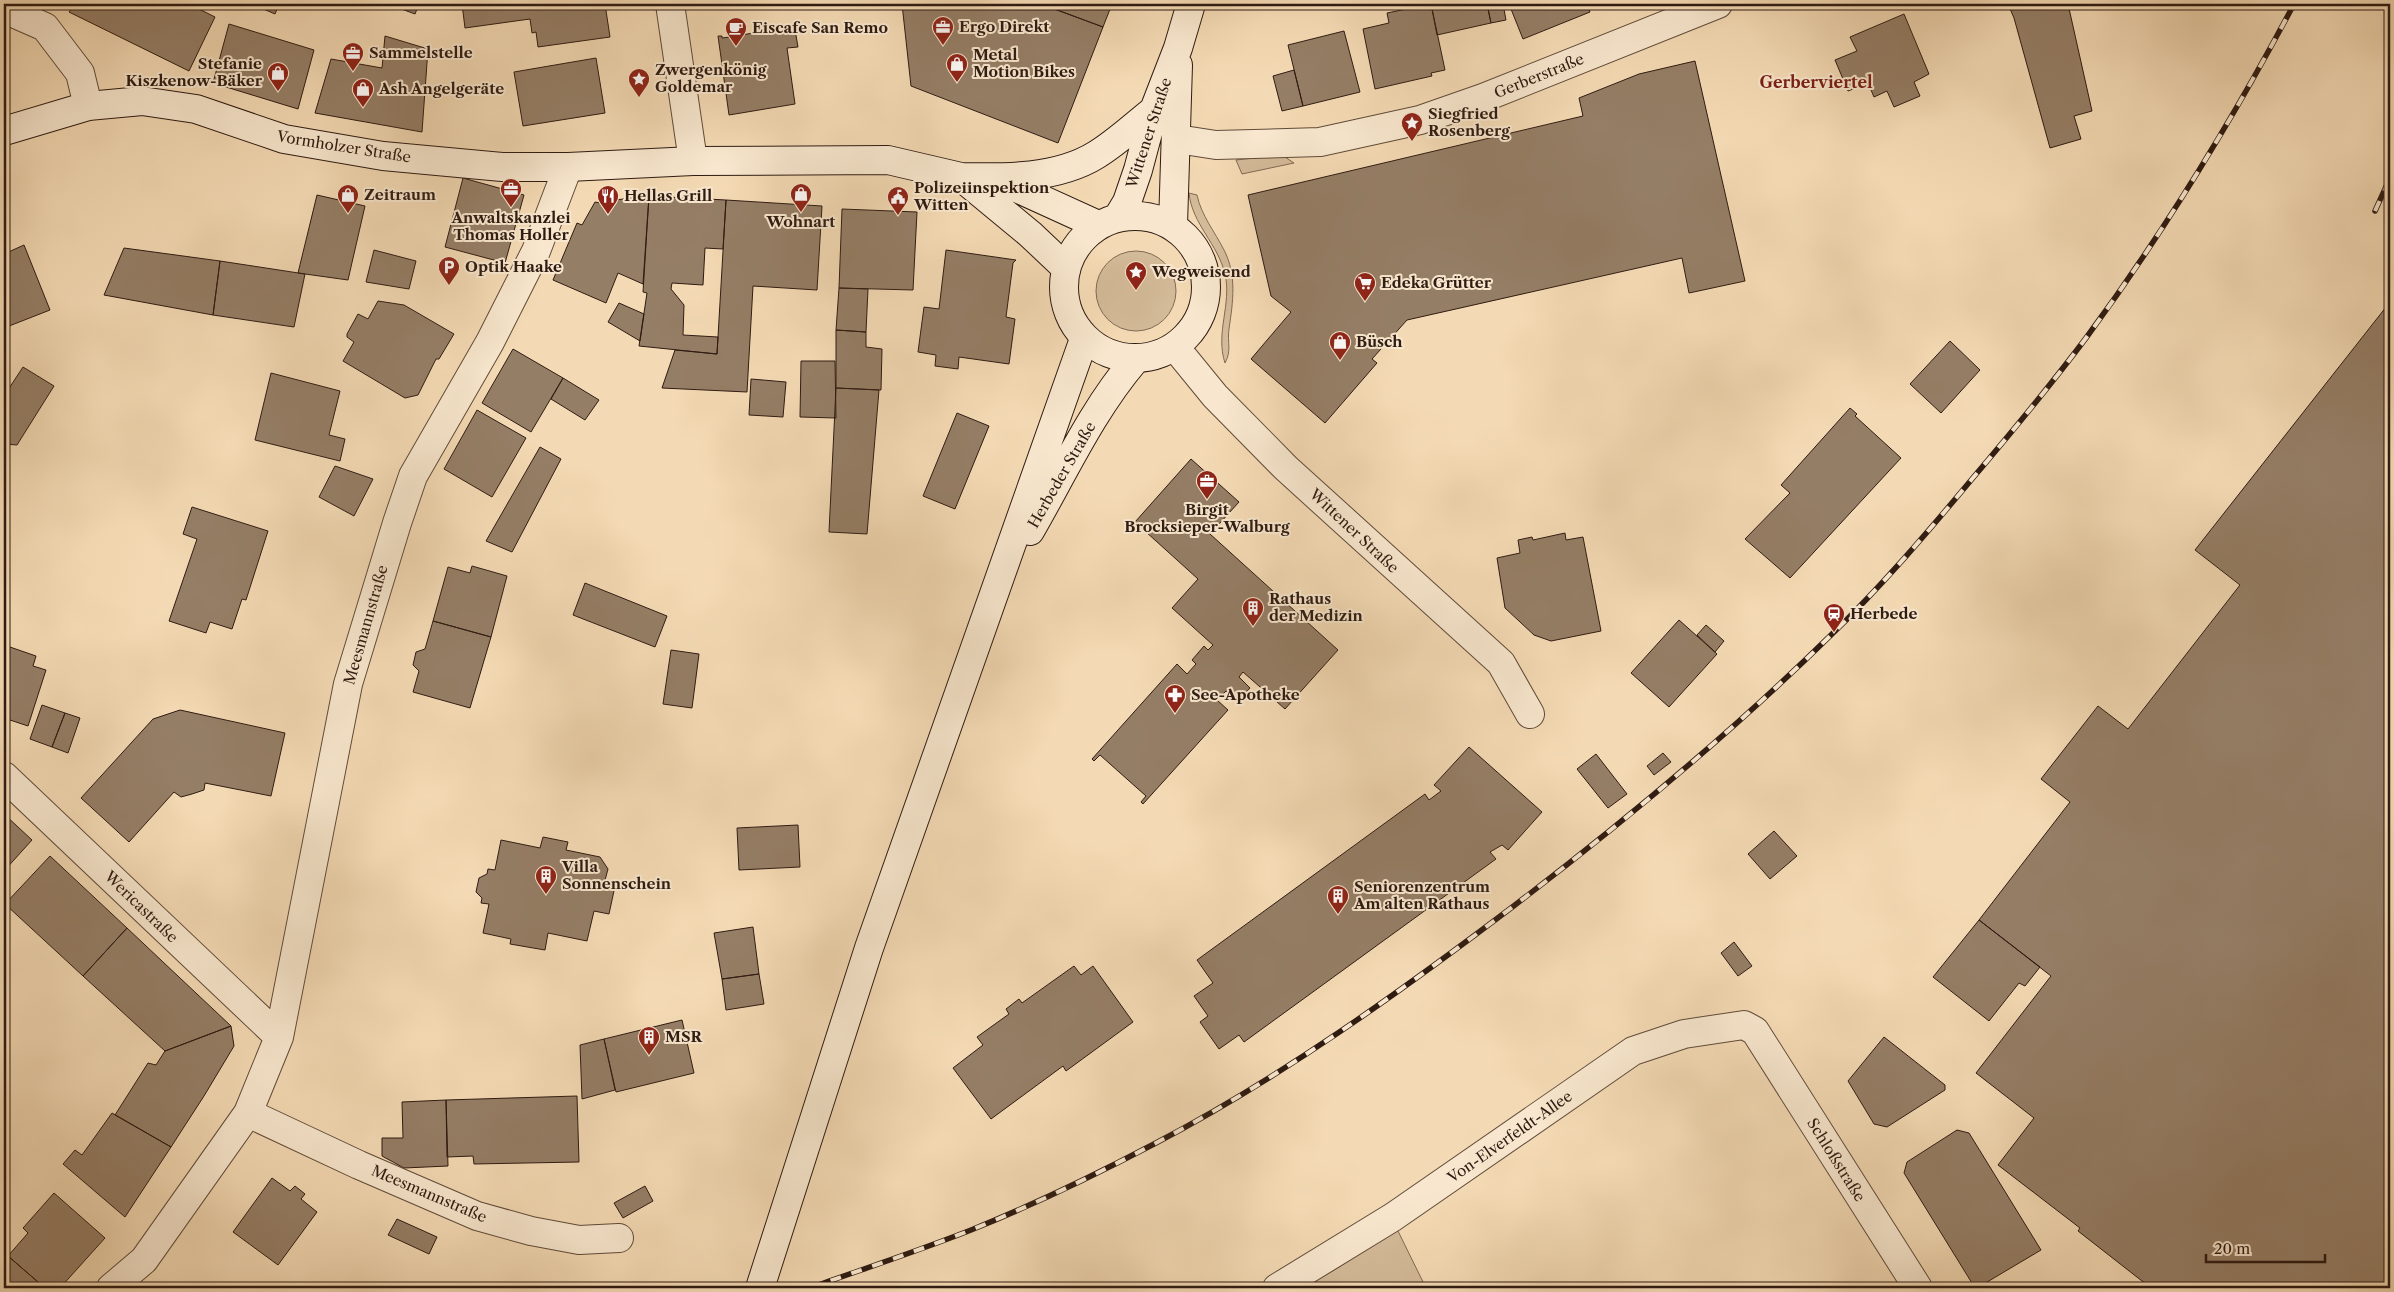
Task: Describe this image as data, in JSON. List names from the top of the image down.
{
  "streets": {
    "street": [
      "Gerberstraße",
      "Wittener Straße",
      "Vormholzer Straße",
      "Herbeder Straße",
      "Meesmannstraße",
      "Wericastraße",
      "Von-Elverfeldt-Allee",
      "Schloßstraße"
    ]
  },
  "crossings": [
    ["Gerberstraße", "Wittener Straße"],
    ["Wittener Straße", "Herbeder Straße"],
    ["Vormholzer Straße", "Meesmannstraße"],
    ["Meesmannstraße", "Wericastraße"],
    ["Von-Elverfeldt-Allee", "Schloßstraße"]
  ],
  "districts": ["Gerberviertel"],
  "places": {
    "office": [
      "Ergo Direkt",
      "Sammelstelle",
      "Anwaltskanzlei Thomas Holler",
      "Birgit Brocksieper-Walburg"
    ],
    "cafe": ["Eiscafe San Remo"],
    "shop": [
      "Metal Motion Bikes",
      "Stefanie Kiszkenow-Bäker",
      "Ash Angelgeräte",
      "Wohnart",
      "Zeitraum",
      "Büsch"
    ],
    "place": ["Zwergenkönig Goldemar", "Siegfried Rosenberg", "Wegweisend"],
    "restaurant": ["Hellas Grill"],
    "public building": ["Polizeiinspektion Witten"],
    "parking": ["Optik Haake"],
    "supermarket": ["Edeka Grütter"],
    "building": [
      "Rathaus der Medizin",
      "Villa Sonnenschein",
      "Seniorenzentrum Am alten Rathaus",
      "MSR"
    ],
    "station": ["Herbede"],
    "pharmacy": ["See-Apotheke"]
  },
  "scale_bar": "20 m"
}
